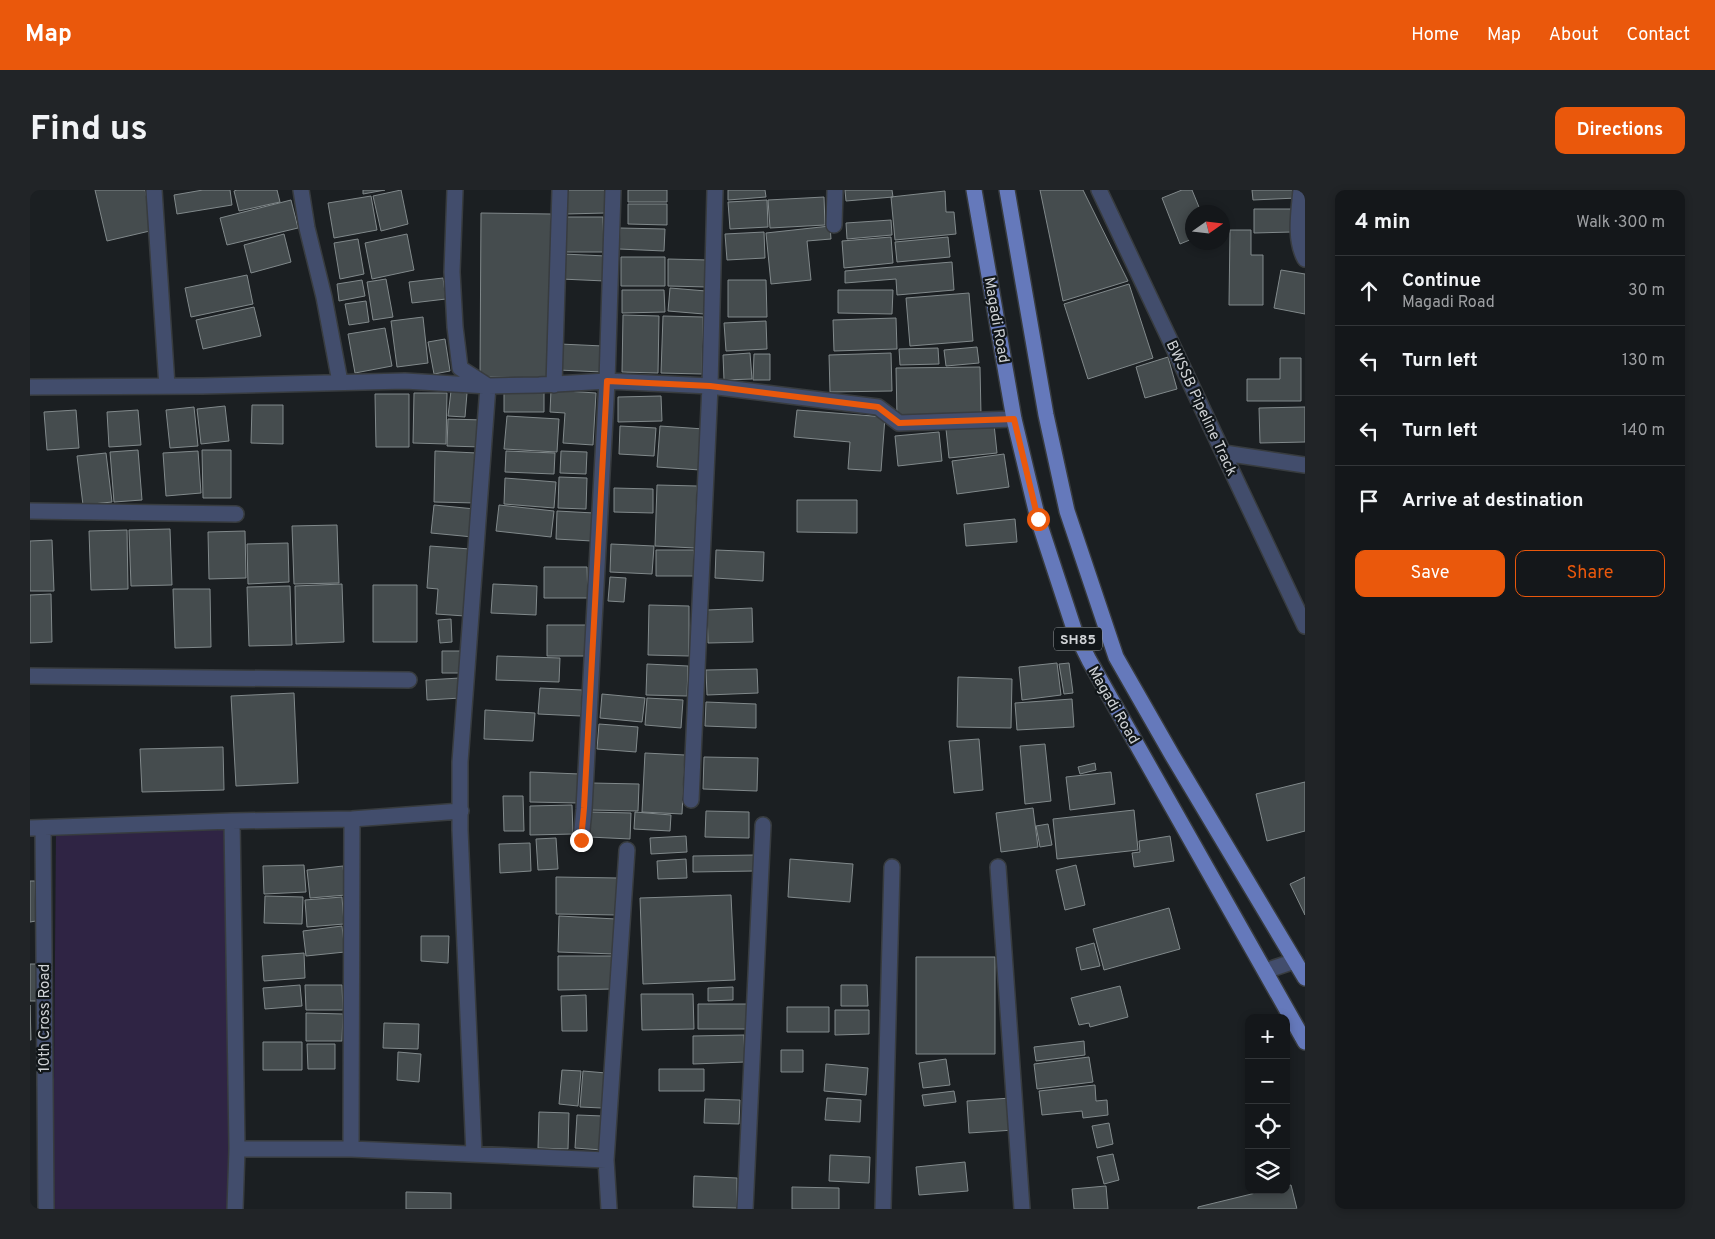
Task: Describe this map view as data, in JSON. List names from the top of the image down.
{
  "streets": {
    "main road": ["Magadi Road", "SH85"],
    "street": ["BWSSB Pipeline Track", "10th Cross Road"]
  },
  "north": "right",
  "page": {
    "header": "Map",
    "nav": [
      "Home",
      "Map",
      "About",
      "Contact"
    ],
    "buttons": [
      "Directions",
      ["Save", "Share"]
    ],
    "title": "Find us",
    "heading": ["4 min", "Walk · 300 m"],
    "list": [
      ["Continue", "Magadi Road", "30 m"],
      ["Turn left", "130 m"],
      ["Turn left", "140 m"],
      "Arrive at destination"
    ],
    "map_buttons": ["+", "−"]
  }
}
